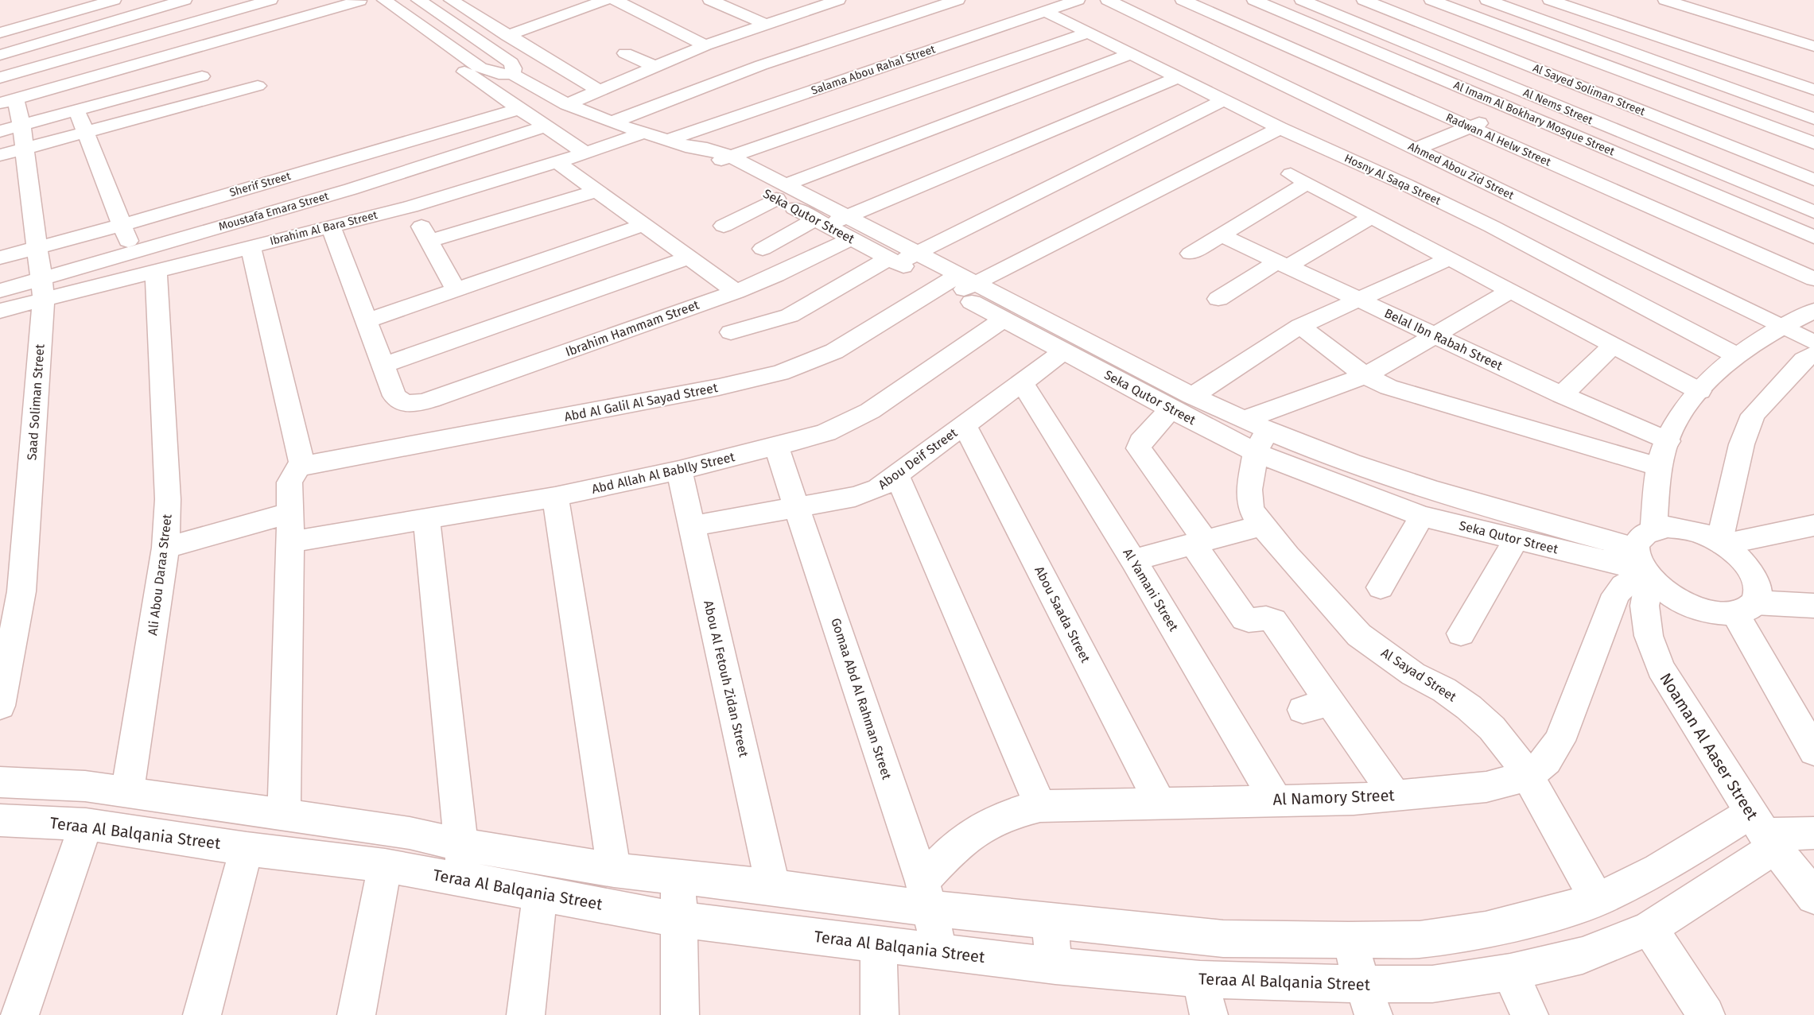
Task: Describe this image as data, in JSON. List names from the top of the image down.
{
  "streets": {
    "street": [
      "Salama Abou Rahal Street",
      "Al Sayed Soliman Street",
      "Al Nems Street",
      "Al Imam Al Bokhary Mosque Street",
      "Radwan Al Helw Street",
      "Ahmed Abou Zid Street",
      "Hosny Al Saqa Street",
      "Sherif Street",
      "Moustafa Emara Street",
      "Seka Qutor Street",
      "Ibrahim Al Bara Street",
      "Ibrahim Hammam Street",
      "Belal Ibn Rabah Street",
      "Saad Soliman Street",
      "Abd Al Galil Al Sayad Street",
      "Abou Deif Street",
      "Abd Allah Al Bablly Street",
      "Ali Abou Daraa Street",
      "Al Yamani Street",
      "Abou Saada Street",
      "Al Sayad Street",
      "Abou Al Fetouh Zidan Street",
      "Gomaa Abd Al Rahman Street",
      "Noaman Al Aaser Street",
      "Al Namory Street",
      "Teraa Al Balqania Street"
    ]
  },
  "crossings": [
    ["Salama Abou Rahal Street", "Hosny Al Saqa Street"],
    ["Salama Abou Rahal Street", "Seka Qutor Street"],
    ["Ahmed Abou Zid Street", "Noaman Al Aaser Street"],
    ["Hosny Al Saqa Street", "Ibrahim Hammam Street"],
    ["Hosny Al Saqa Street", "Abd Al Galil Al Sayad Street"],
    ["Hosny Al Saqa Street", "Noaman Al Aaser Street"],
    ["Sherif Street", "Saad Soliman Street"],
    ["Sherif Street", "Ali Abou Daraa Street"],
    ["Moustafa Emara Street", "Seka Qutor Street"],
    ["Moustafa Emara Street", "Ibrahim Al Bara Street"],
    ["Moustafa Emara Street", "Saad Soliman Street"],
    ["Moustafa Emara Street", "Ali Abou Daraa Street"],
    ["Seka Qutor Street", "Ibrahim Al Bara Street"],
    ["Seka Qutor Street", "Ibrahim Hammam Street"],
    ["Seka Qutor Street", "Abd Al Galil Al Sayad Street"],
    ["Seka Qutor Street", "Abou Deif Street"],
    ["Seka Qutor Street", "Abd Allah Al Bablly Street"],
    ["Seka Qutor Street", "Al Sayad Street"],
    ["Seka Qutor Street", "Noaman Al Aaser Street"],
    ["Seka Qutor Street", "Al Namory Street"],
    ["Ibrahim Al Bara Street", "Saad Soliman Street"],
    ["Ibrahim Al Bara Street", "Ali Abou Daraa Street"],
    ["Belal Ibn Rabah Street", "Noaman Al Aaser Street"],
    ["Abou Deif Street", "Al Yamani Street"],
    ["Abou Deif Street", "Abou Saada Street"],
    ["Abou Deif Street", "Abou Al Fetouh Zidan Street"],
    ["Abou Deif Street", "Gomaa Abd Al Rahman Street"],
    ["Abd Allah Al Bablly Street", "Abou Al Fetouh Zidan Street"],
    ["Abd Allah Al Bablly Street", "Gomaa Abd Al Rahman Street"],
    ["Al Yamani Street", "Al Namory Street"],
    ["Abou Saada Street", "Al Namory Street"],
    ["Al Sayad Street", "Al Namory Street"],
    ["Gomaa Abd Al Rahman Street", "Al Namory Street"],
    ["Gomaa Abd Al Rahman Street", "Teraa Al Balqania Street"],
    ["Noaman Al Aaser Street", "Al Namory Street"],
    ["Noaman Al Aaser Street", "Teraa Al Balqania Street"]
  ]
}
